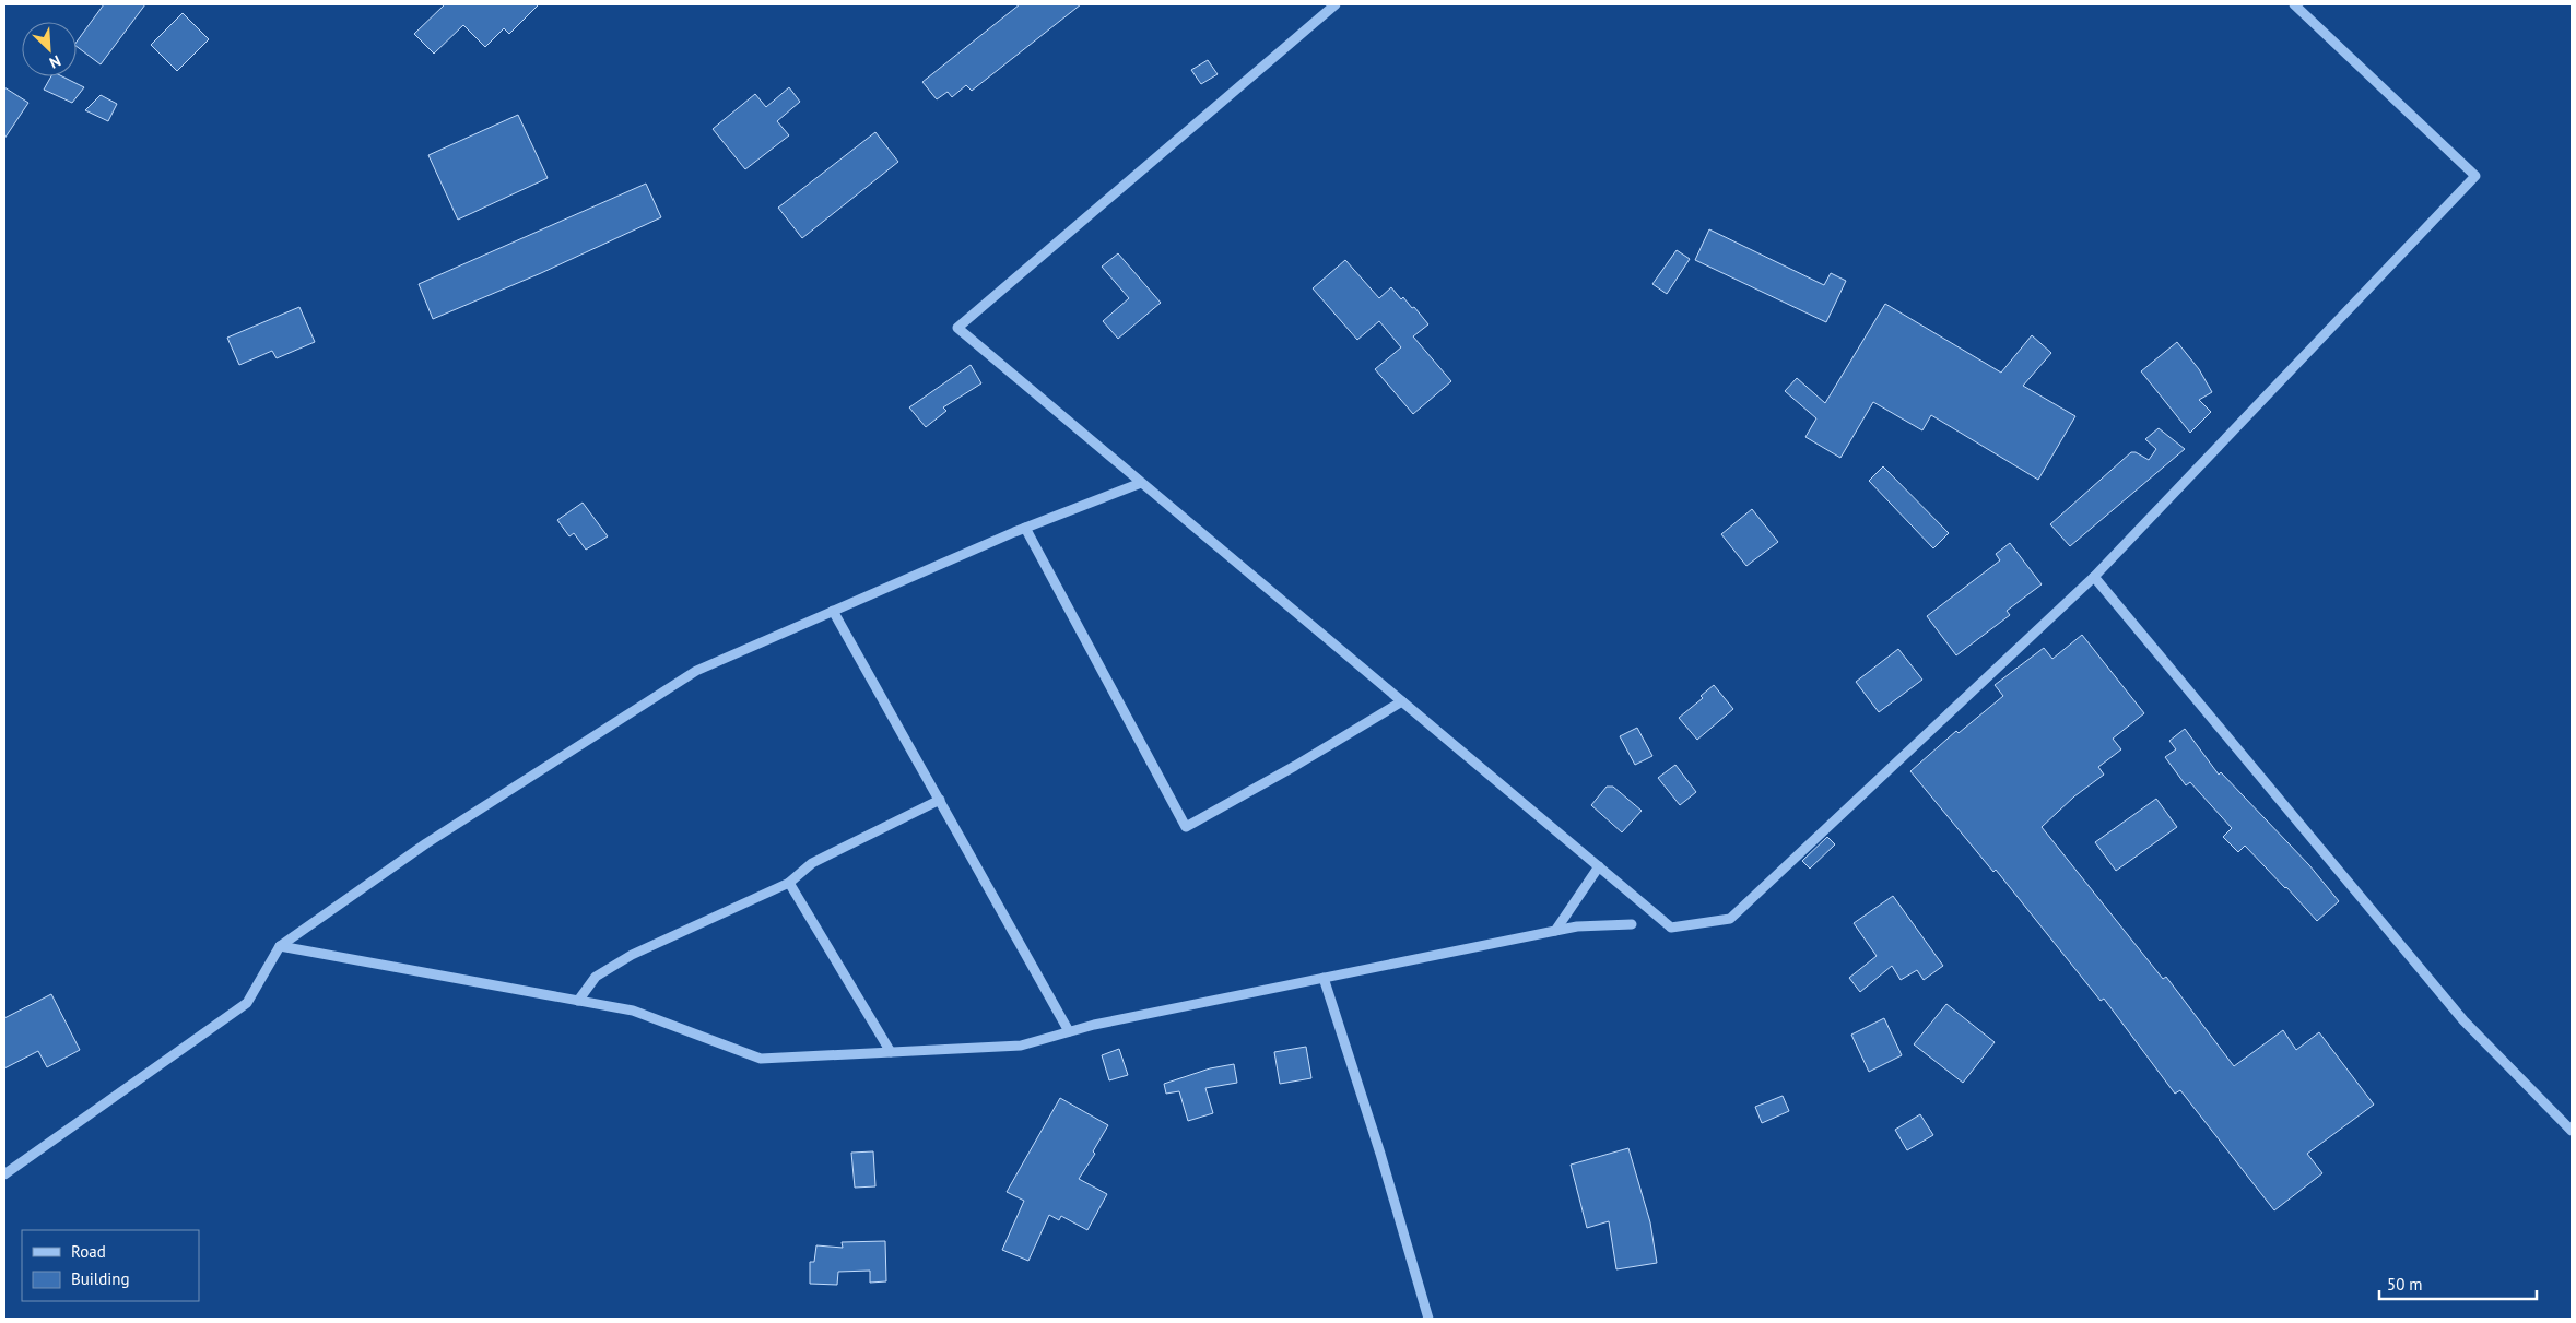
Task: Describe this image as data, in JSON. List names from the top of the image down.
{
  "legend": ["Road", "Building"],
  "scale_bar": "50 m",
  "north": "bottom right"
}
